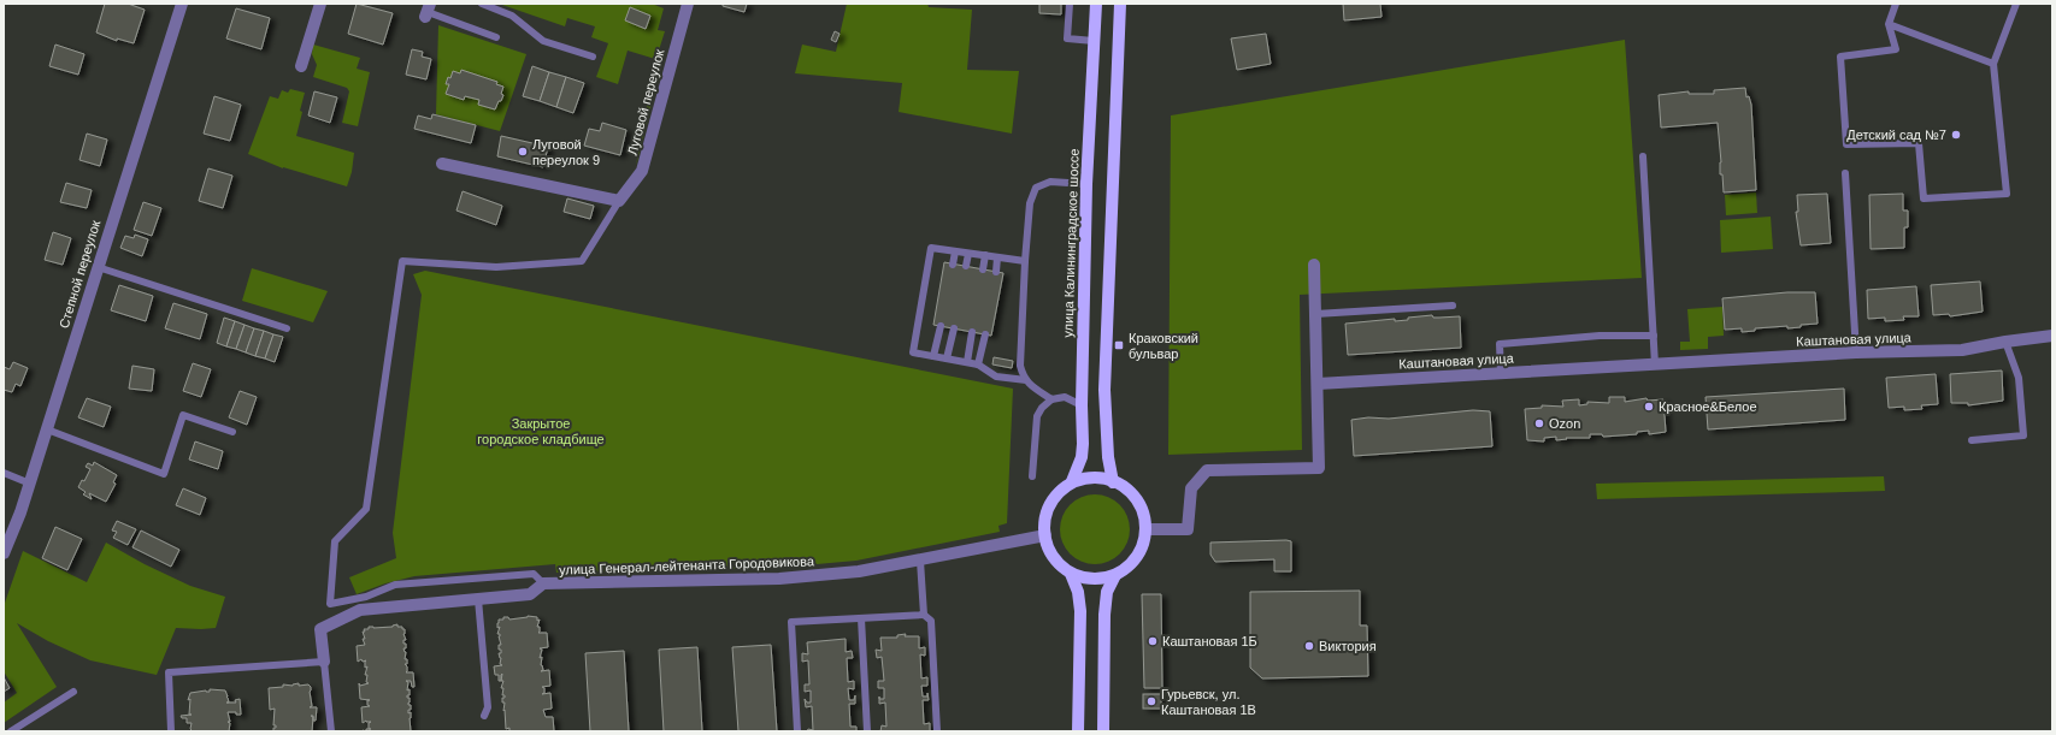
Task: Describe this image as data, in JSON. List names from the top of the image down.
{
  "streets": {
    "main road": ["улица Калининградское шоссе"],
    "street": [
      "Луговой переулок",
      "Степной переулок",
      "Каштановая улица",
      "улица Генерал-лейтенанта Городовикова"
    ]
  },
  "crossings": [
    ["улица Калининградское шоссе", "улица Генерал-лейтенанта Городовикова"]
  ],
  "parks": ["Закрытое городское кладбище"],
  "places": {
    "other": [
      "Детский сад №7",
      "Луговой переулок 9",
      "Красное&Белое",
      "Ozon",
      "Каштановая 1Б",
      "Виктория",
      "Гурьевск, ул. Каштановая 1В"
    ],
    "transit": ["Краковский бульвар"]
  }
}
